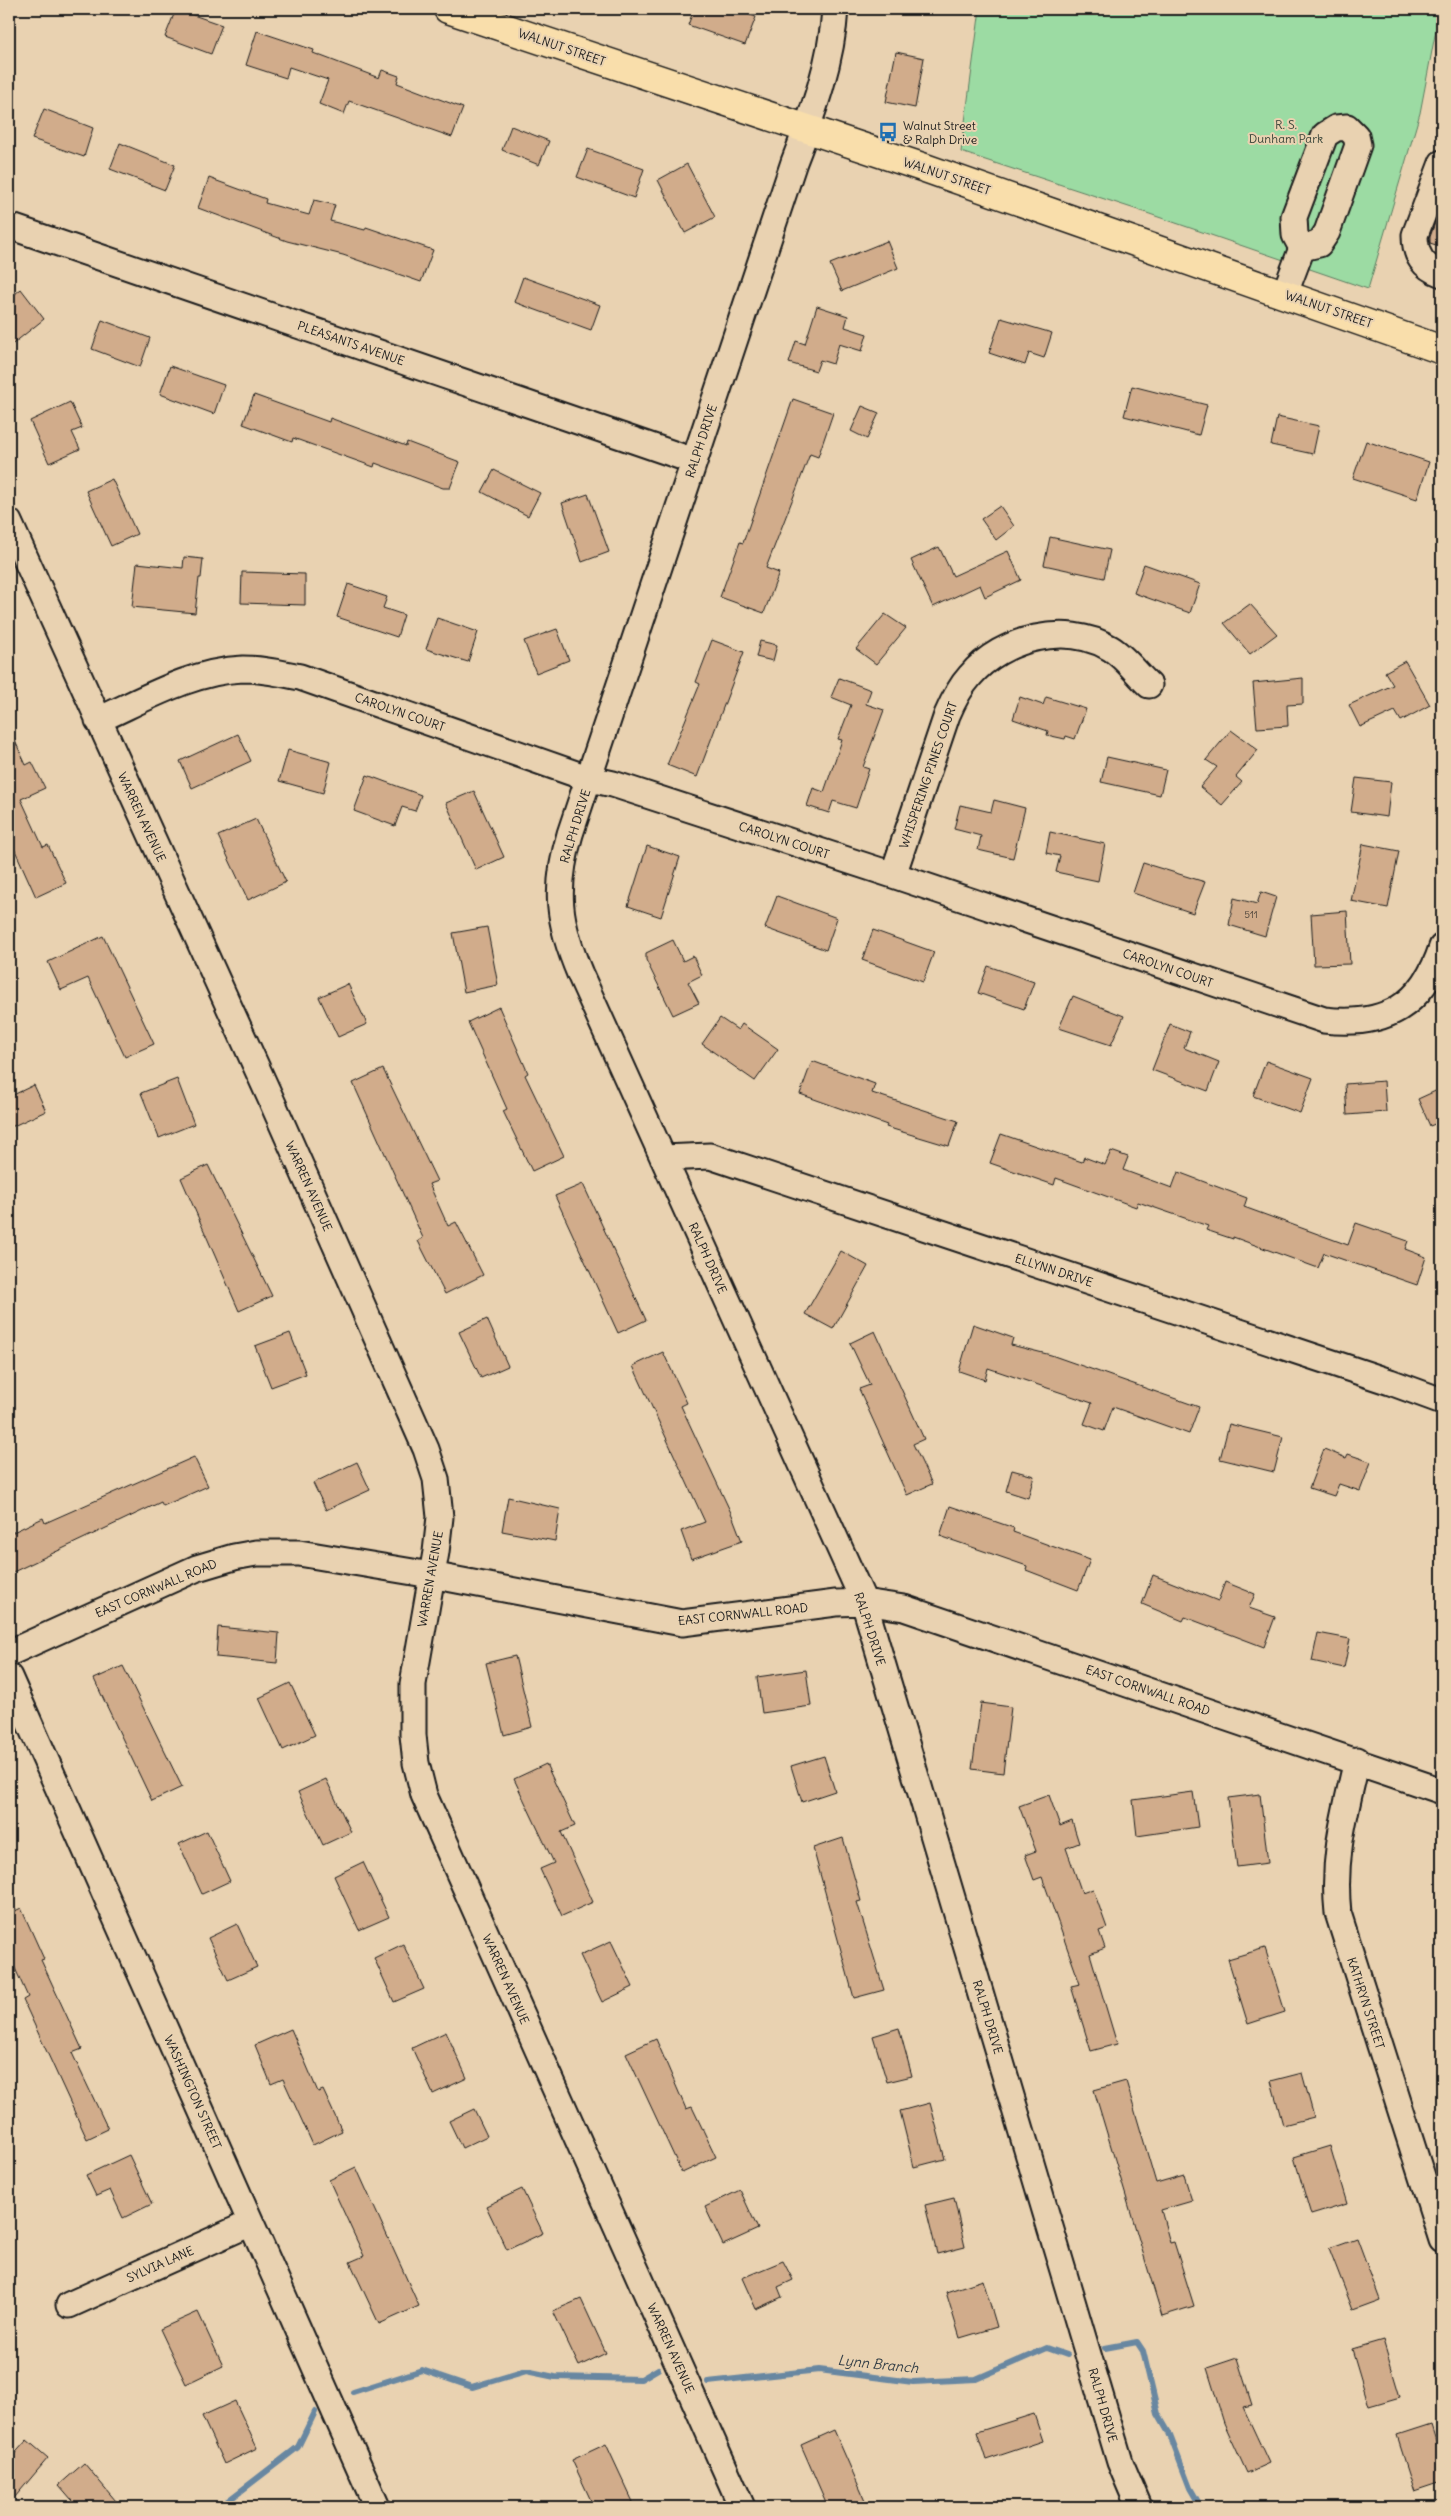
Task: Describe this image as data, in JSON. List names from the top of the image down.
{
  "streets": {
    "main road": ["WALNUT STREET"],
    "street": [
      "PLEASANTS AVENUE",
      "RALPH DRIVE",
      "CAROLYN COURT",
      "WHISPERING PINES COURT",
      "WARREN AVENUE",
      "ELLYNN DRIVE",
      "EAST CORNWALL ROAD",
      "KATHRYN STREET",
      "WASHINGTON STREET",
      "SYLVIA LANE"
    ]
  },
  "crossings": [
    ["WALNUT STREET", "RALPH DRIVE"],
    ["PLEASANTS AVENUE", "RALPH DRIVE"],
    ["RALPH DRIVE", "CAROLYN COURT"],
    ["RALPH DRIVE", "ELLYNN DRIVE"],
    ["RALPH DRIVE", "EAST CORNWALL ROAD"],
    ["CAROLYN COURT", "WHISPERING PINES COURT"],
    ["CAROLYN COURT", "WARREN AVENUE"],
    ["WARREN AVENUE", "EAST CORNWALL ROAD"],
    ["EAST CORNWALL ROAD", "KATHRYN STREET"],
    ["WASHINGTON STREET", "SYLVIA LANE"]
  ],
  "water": ["Lynn Branch"],
  "parks": ["R. S. Dunham Park"],
  "places": {
    "bus stop": ["Walnut Street & Ralph Drive"]
  },
  "house_numbers": ["511"]
}
